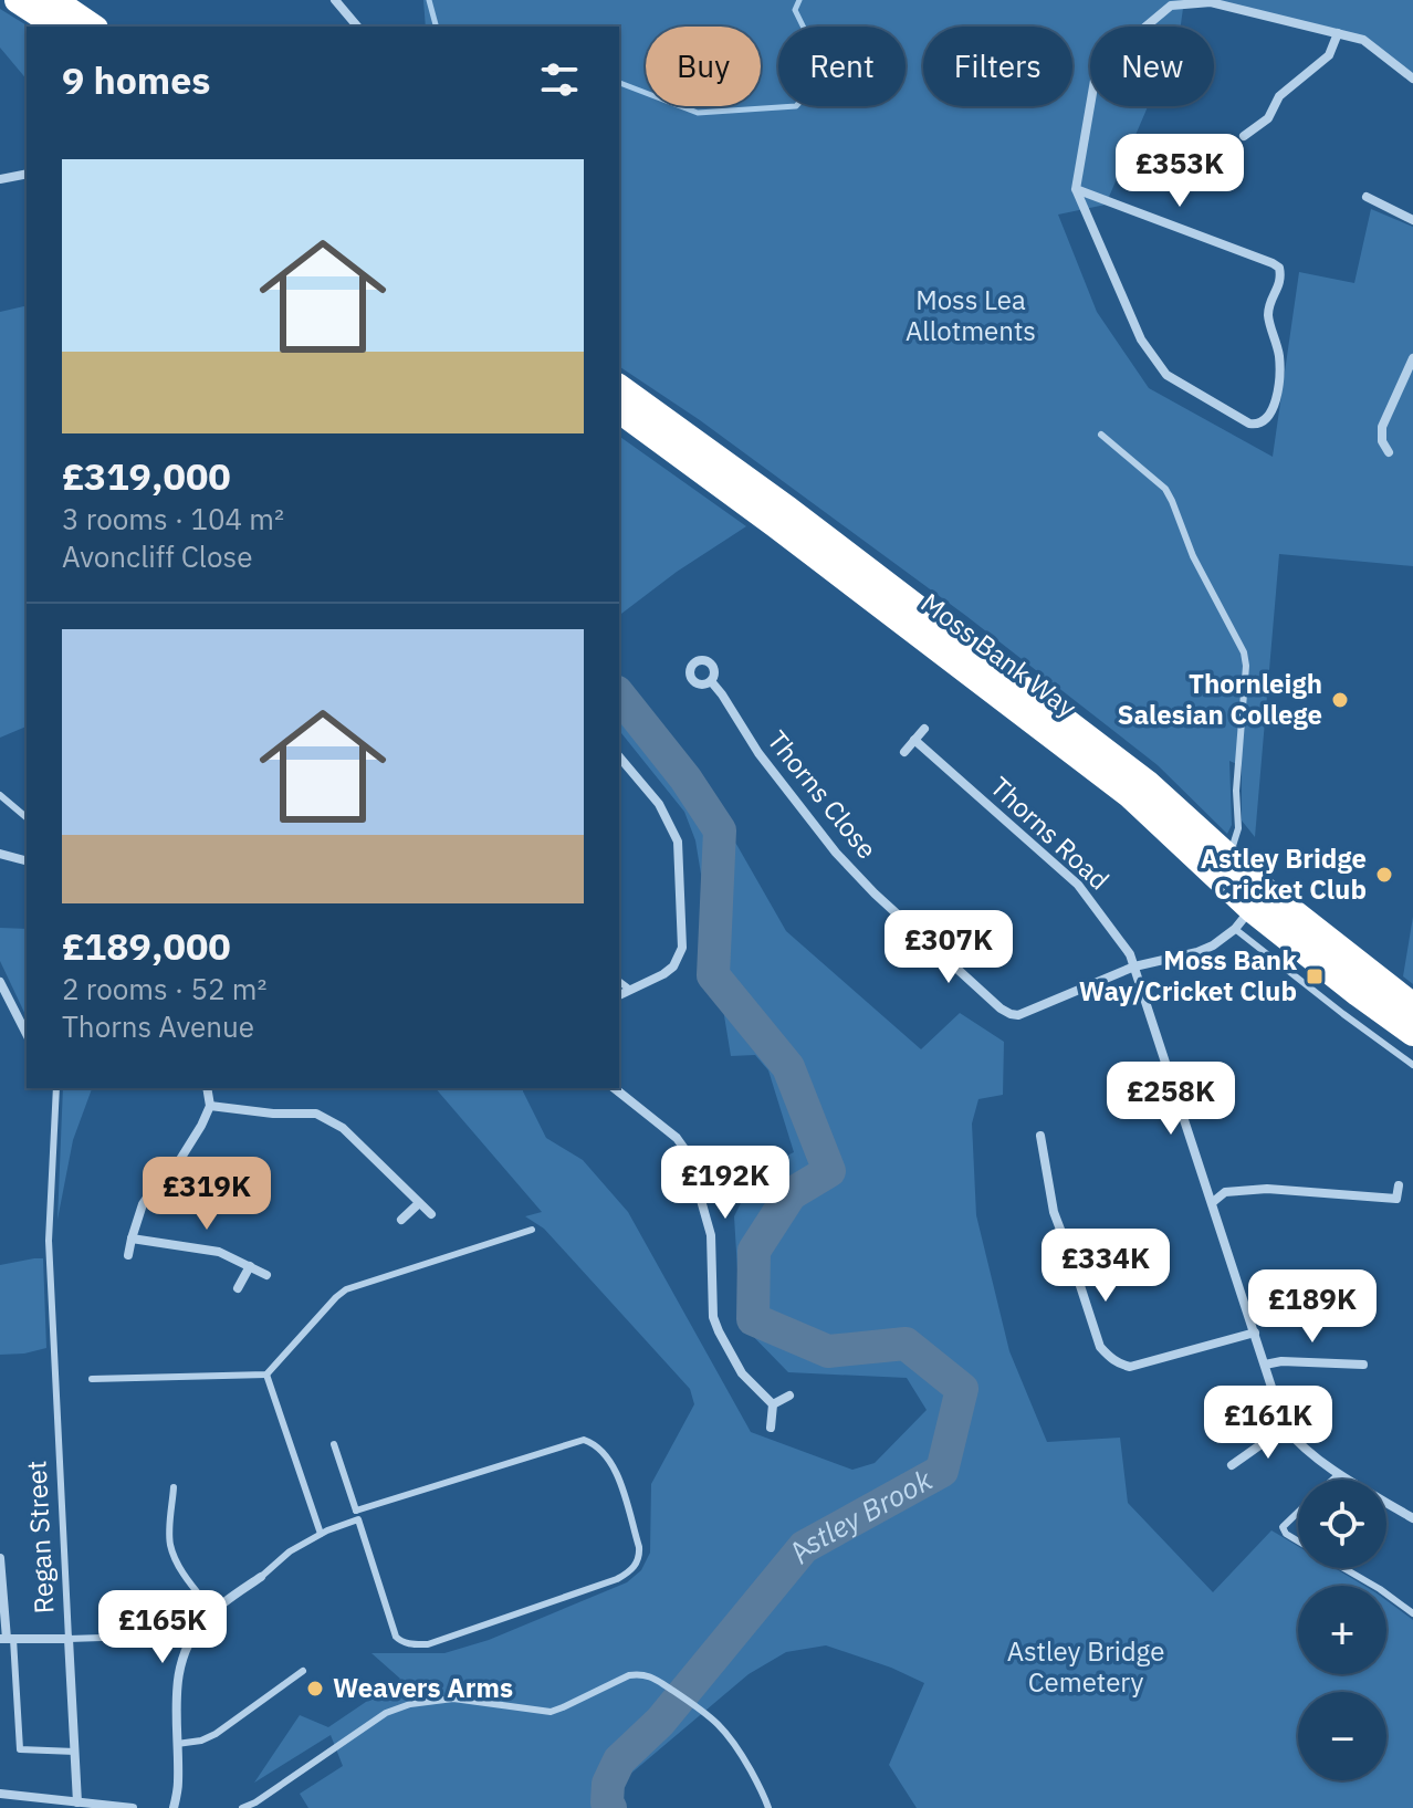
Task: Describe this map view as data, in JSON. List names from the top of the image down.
{
  "streets": {
    "highway": ["Moss Bank Way"],
    "street": ["Thorns Close", "Thorns Road", "Regan Street"]
  },
  "crossings": [
    ["Moss Bank Way", "Thorns Close"],
    ["Thorns Close", "Thorns Road"]
  ],
  "water": ["Astley Brook"],
  "parks": ["Moss Lea Allotments", "Astley Bridge Cemetery"],
  "places": {
    "other": ["Thornleigh Salesian College", "Astley Bridge Cricket Club", "Weavers Arms"],
    "transit": ["Moss Bank Way/Cricket Club"]
  },
  "page": {
    "chip": [
      "Buy",
      "Rent",
      "Filters",
      "New"
    ],
    "heading": "9 homes",
    "list": [
      {
        "name": "£319,000",
        "note": "3 rooms · 104 m² · Avoncliff Close"
      },
      {
        "name": "£189,000",
        "note": "2 rooms · 52 m² · Thorns Avenue"
      }
    ],
    "price": [
      "£353K",
      "£307K",
      "£258K",
      "£192K",
      "£319K",
      "£334K",
      "£189K",
      "£161K",
      "£165K"
    ],
    "map_buttons": ["+", "−"]
  }
}
